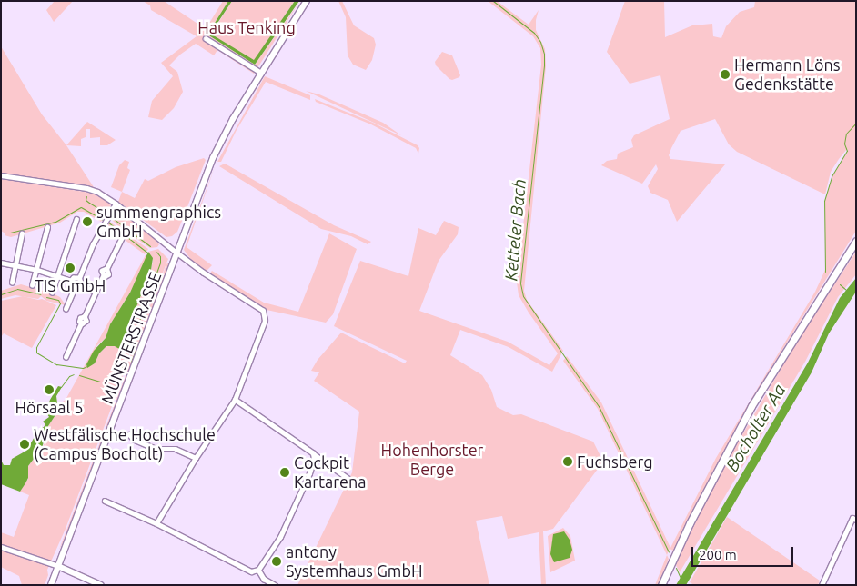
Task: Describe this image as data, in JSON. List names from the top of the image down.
{
  "streets": {
    "main road": ["MÜNSTERSTRASSE"]
  },
  "water": ["Ketteler Bach", "Bocholter Aa"],
  "parks": ["Haus Tenking", "Hohenhorster Berge"],
  "places": [
    "Hermann Löns Gedenkstätte",
    "summengraphics GmbH",
    "TIS GmbH",
    "Hörsaal 5",
    "Westfälische Hochschule (Campus Bocholt)",
    "Fuchsberg",
    "Cockpit Kartarena",
    "antony Systemhaus GmbH"
  ],
  "scale_bar": "200 m"
}
